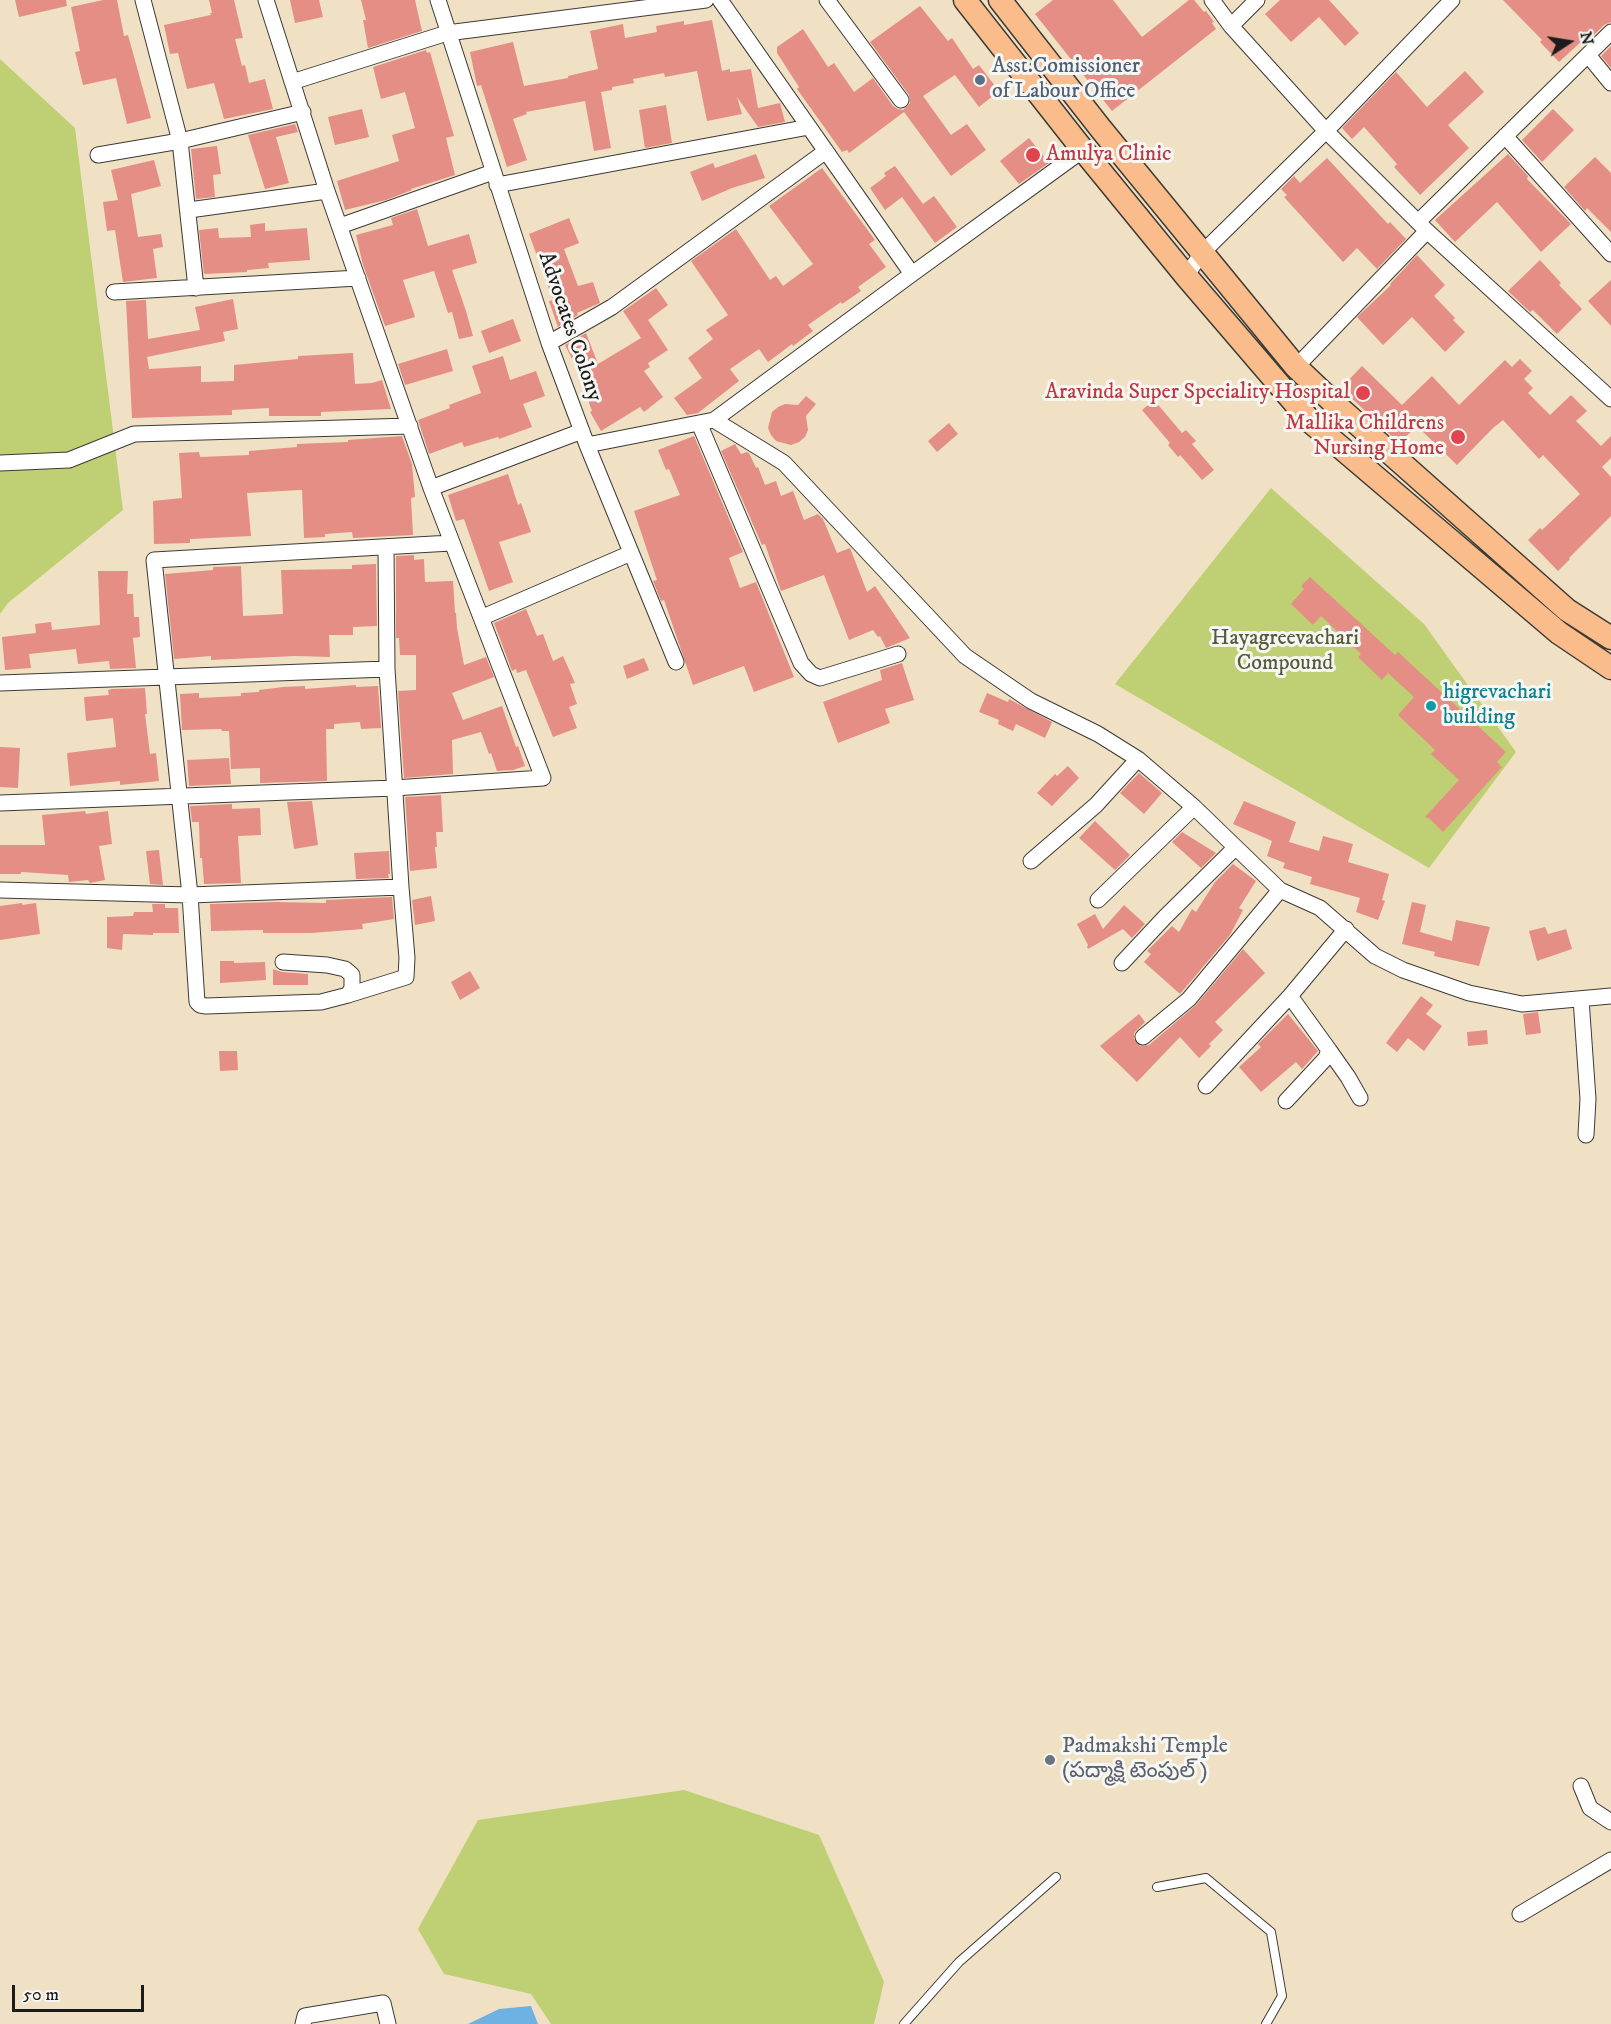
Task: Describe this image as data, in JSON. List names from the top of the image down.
{
  "streets": {
    "street": ["Advocates Colony"]
  },
  "parks": ["Hayagreevachari Compound"],
  "places": [
    "Asst.Comissioner of Labour Office",
    "Amulya Clinic",
    "Aravinda Super Speciality Hospital",
    "Mallika Childrens Nursing Home",
    "higrevachari building",
    "Padmakshi Temple (పద్మాక్షి టెంపుల్ )"
  ],
  "scale_bar": "50 m",
  "north": "right"
}
